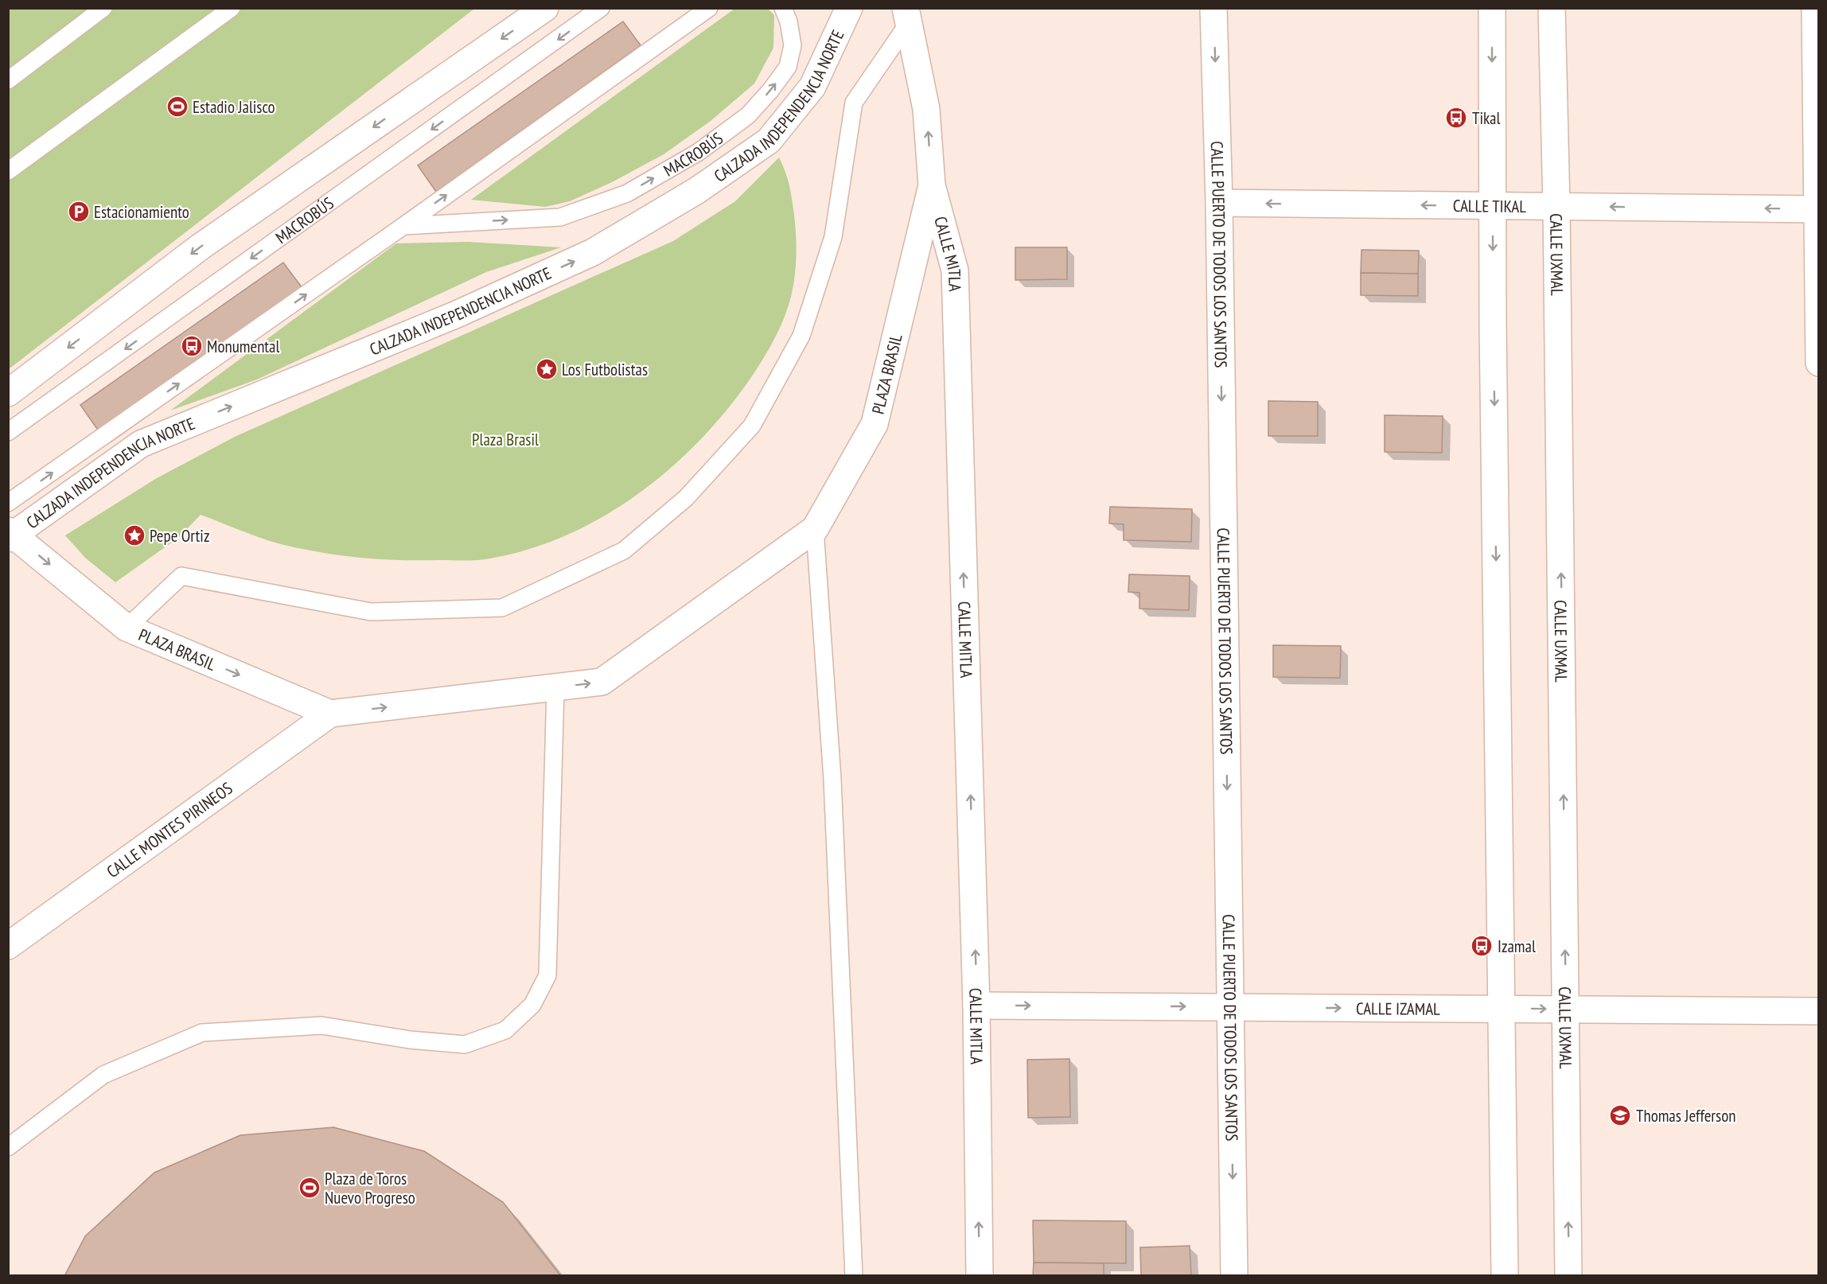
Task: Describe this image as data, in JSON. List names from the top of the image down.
{
  "streets": {
    "street": [
      "CALZADA INDEPENDENCIA NORTE",
      "CALLE TIKAL",
      "CALLE MITLA",
      "CALLE PUERTO DE TODOS LOS SANTOS",
      "CALLE UXMAL",
      "PLAZA BRASIL",
      "CALLE MONTES PIRINEOS",
      "CALLE IZAMAL"
    ],
    "lane": ["MACROBÚS"]
  },
  "crossings": [
    ["CALZADA INDEPENDENCIA NORTE", "PLAZA BRASIL"],
    ["CALLE TIKAL", "CALLE PUERTO DE TODOS LOS SANTOS"],
    ["CALLE TIKAL", "CALLE UXMAL"],
    ["CALLE MITLA", "PLAZA BRASIL"],
    ["CALLE MITLA", "CALLE IZAMAL"],
    ["CALLE PUERTO DE TODOS LOS SANTOS", "CALLE IZAMAL"],
    ["CALLE UXMAL", "CALLE IZAMAL"],
    ["PLAZA BRASIL", "CALLE MONTES PIRINEOS"]
  ],
  "one_way": [
    "CALLE TIKAL",
    "CALLE MITLA",
    "CALLE PUERTO DE TODOS LOS SANTOS",
    "PLAZA BRASIL",
    "CALLE IZAMAL"
  ],
  "parks": ["Plaza Brasil"],
  "places": {
    "sports": ["Estadio Jalisco", "Plaza de Toros Nuevo Progreso"],
    "bus stop": ["Tikal", "Monumental", "Izamal"],
    "parking": ["Estacionamiento"],
    "place": ["Los Futbolistas", "Pepe Ortiz"],
    "school or university": ["Thomas Jefferson"]
  }
}
